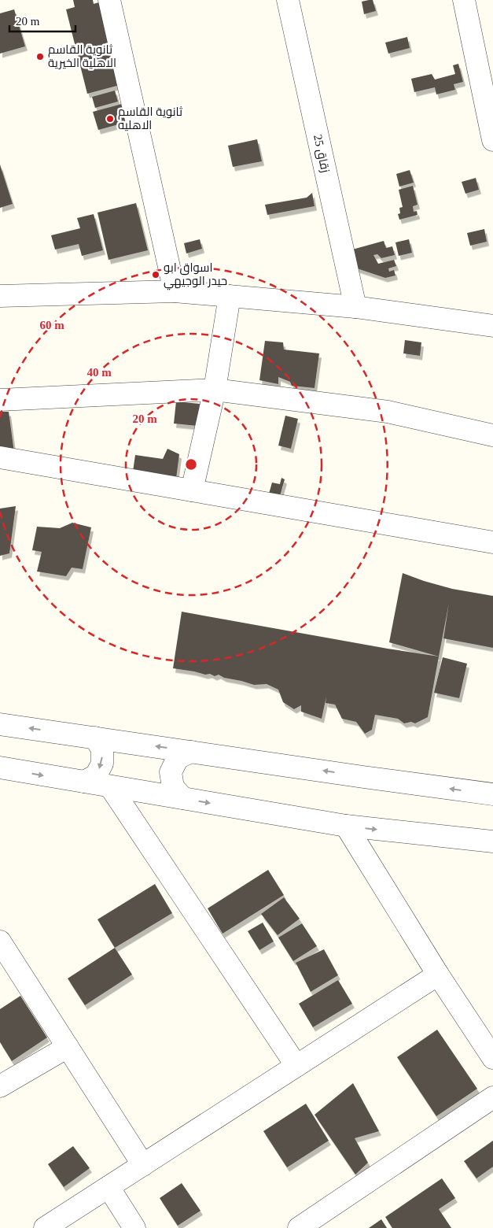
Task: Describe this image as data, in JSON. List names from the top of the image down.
{
  "streets": {
    "street": ["زقاق 25"]
  },
  "places": ["ثانوية القاسم الاهلية الخيرية", "ثانوية القاسم الاهليه", "اسواق ابو حيدر الوجيهي"],
  "scale_bar": "20 m",
  "rings": ["60 m", "40 m", "20 m"]
}
